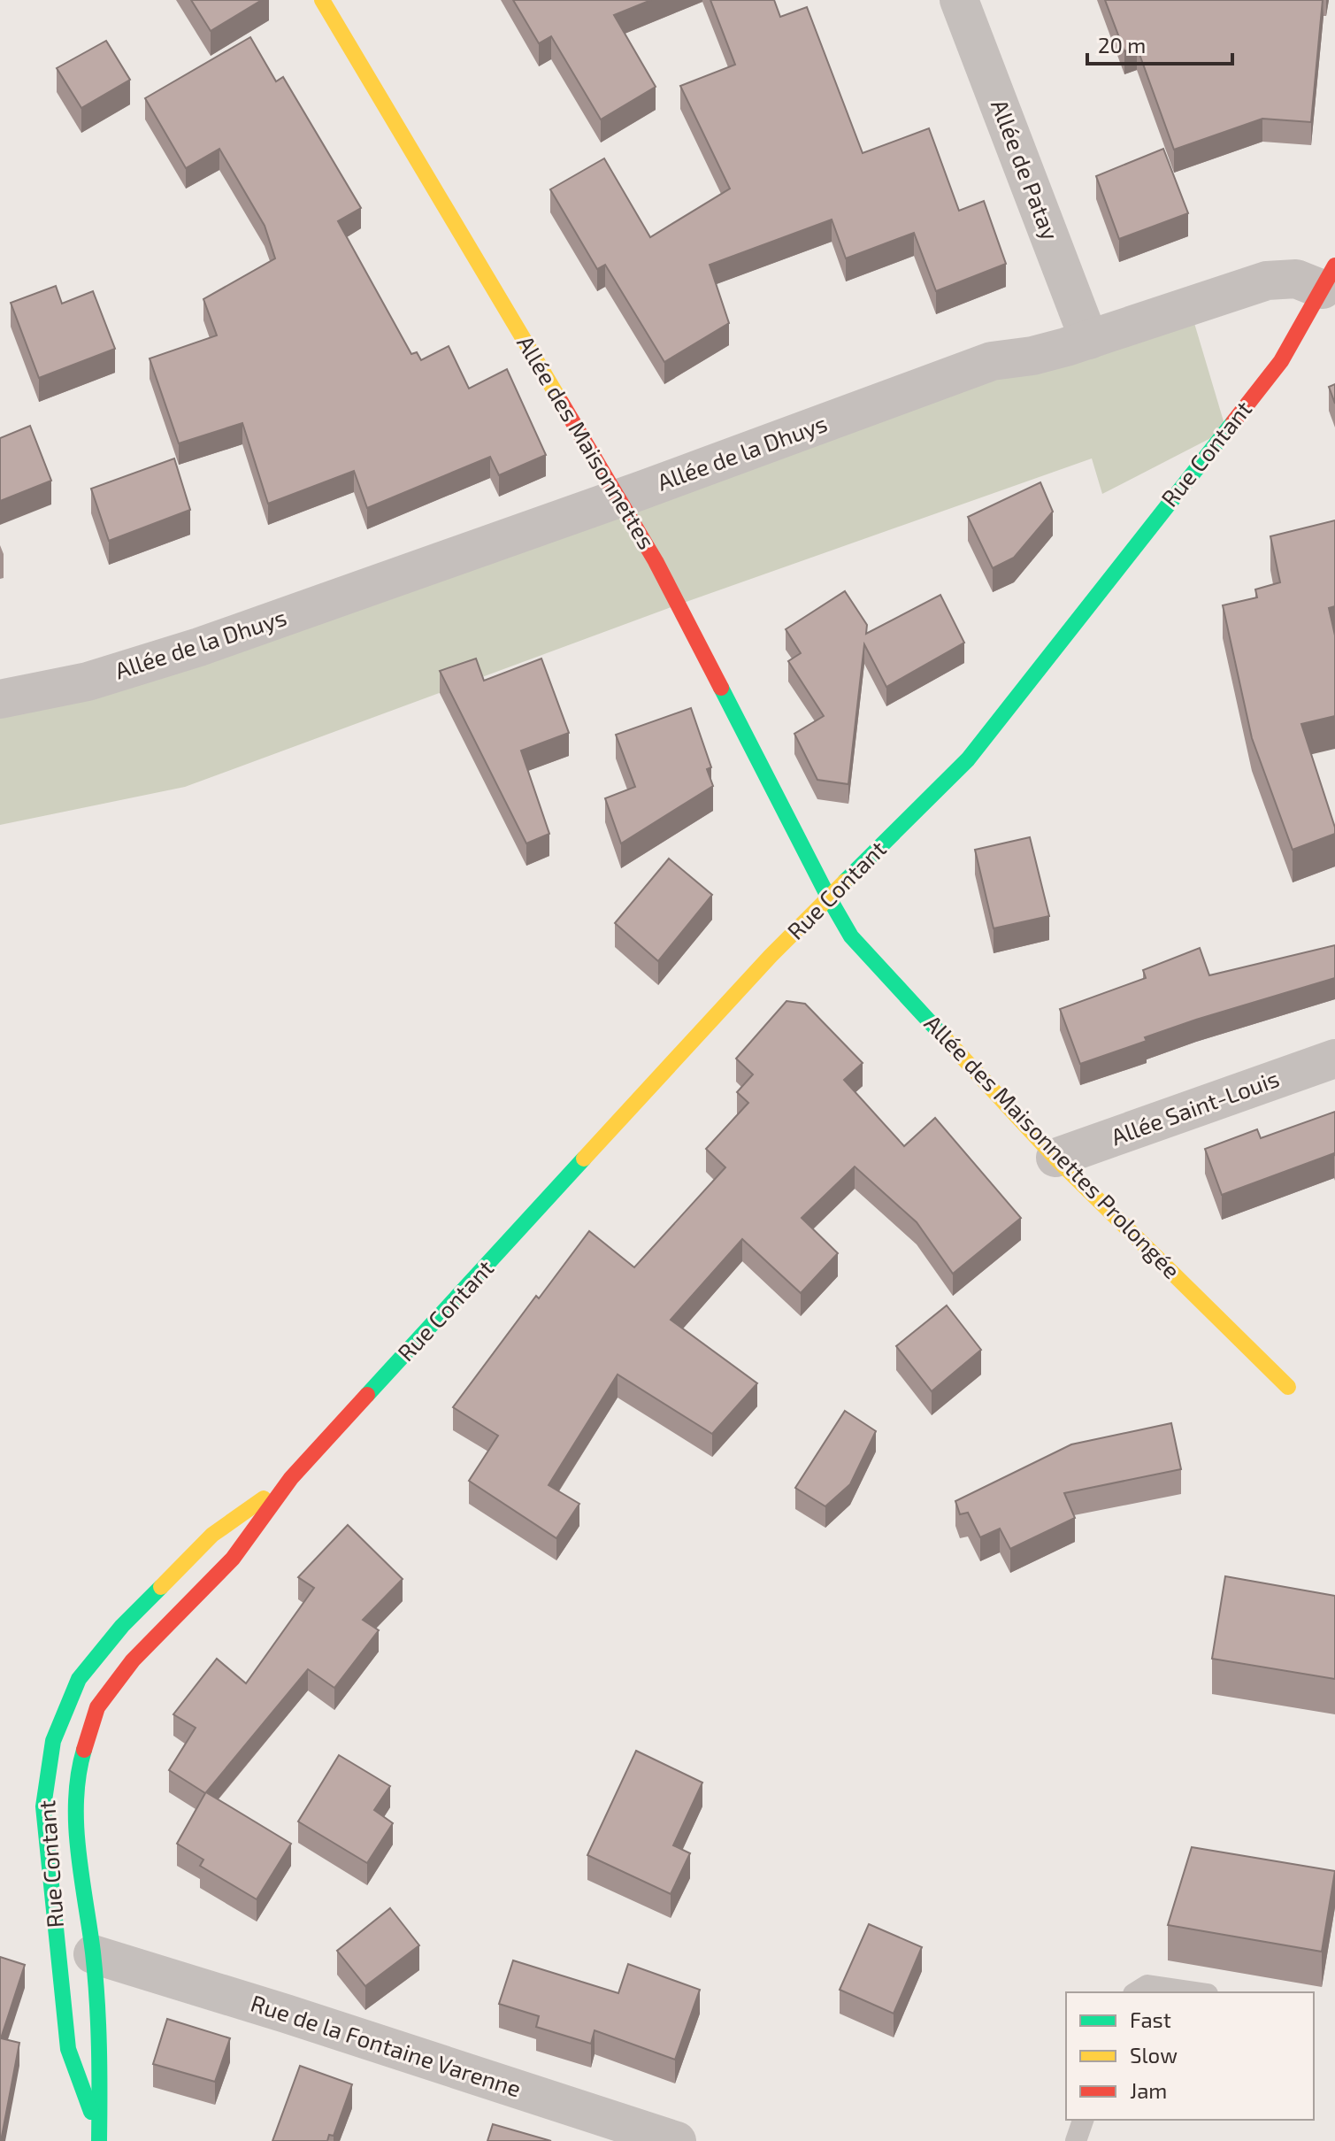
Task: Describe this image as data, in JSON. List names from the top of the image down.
{
  "streets": {
    "main road": ["Allée des Maisonnettes", "Rue Contant", "Allée des Maisonnettes Prolongée"],
    "street": [
      "Allée de Patay",
      "Allée de la Dhuys",
      "Allée Saint-Louis",
      "Rue de la Fontaine Varenne"
    ]
  },
  "crossings": [
    ["Allée de Patay", "Allée de la Dhuys"],
    ["Allée des Maisonnettes", "Allée de la Dhuys"],
    ["Allée des Maisonnettes", "Rue Contant"],
    ["Allée des Maisonnettes", "Allée des Maisonnettes Prolongée"],
    ["Allée de la Dhuys", "Rue Contant"],
    ["Rue Contant", "Allée des Maisonnettes Prolongée"],
    ["Rue Contant", "Rue de la Fontaine Varenne"],
    ["Allée Saint-Louis", "Allée des Maisonnettes Prolongée"]
  ],
  "legend": ["Fast", "Slow", "Jam"],
  "scale_bar": "20 m"
}
